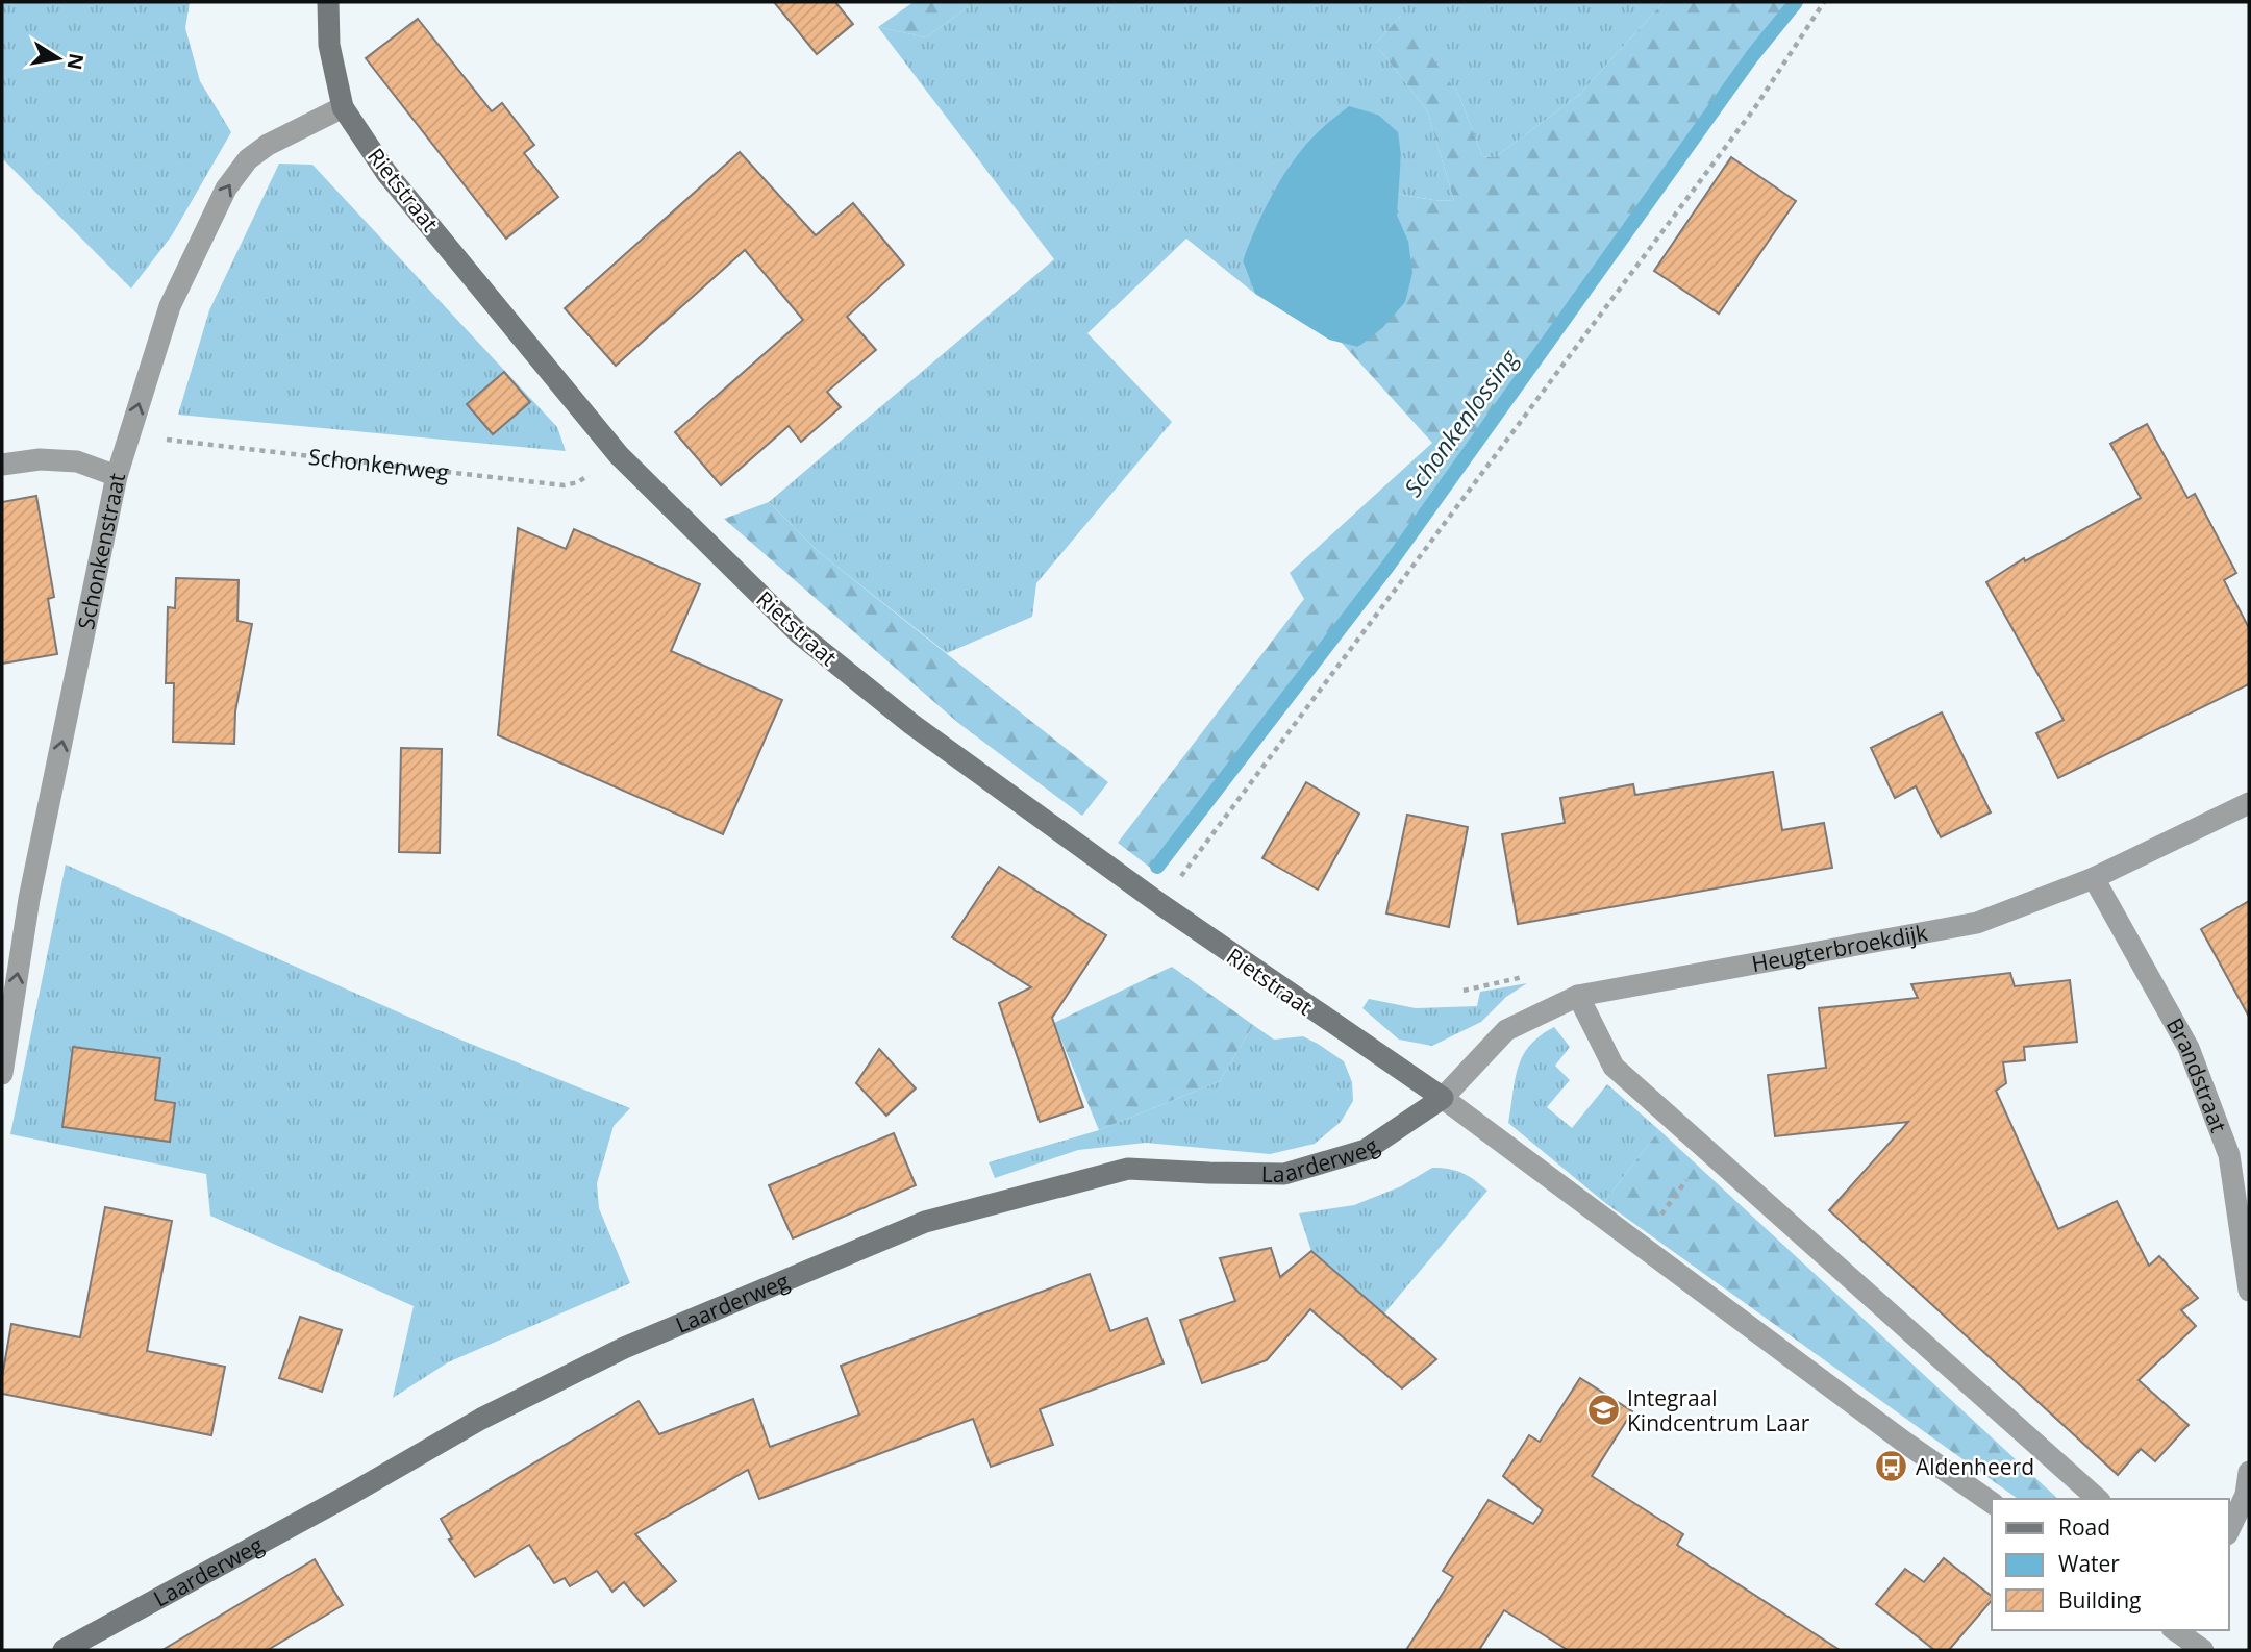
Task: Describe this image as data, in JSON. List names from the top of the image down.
{
  "streets": {
    "street": [
      "Rietstraat",
      "Schonkenstraat",
      "Heugterbroekdijk",
      "Brandstraat",
      "Laarderweg"
    ],
    "path": ["Schonkenweg"]
  },
  "crossings": [
    ["Rietstraat", "Schonkenweg"],
    ["Rietstraat", "Schonkenstraat"],
    ["Rietstraat", "Heugterbroekdijk"],
    ["Rietstraat", "Laarderweg"],
    ["Schonkenweg", "Schonkenstraat"],
    ["Heugterbroekdijk", "Brandstraat"],
    ["Heugterbroekdijk", "Laarderweg"]
  ],
  "one_way": ["Schonkenstraat"],
  "water": ["Schonkenlossing"],
  "places": {
    "school or university": ["Integraal Kindcentrum Laar"],
    "bus stop": ["Aldenheerd"]
  },
  "legend": ["Road", "Water", "Building"],
  "north": "right"
}
